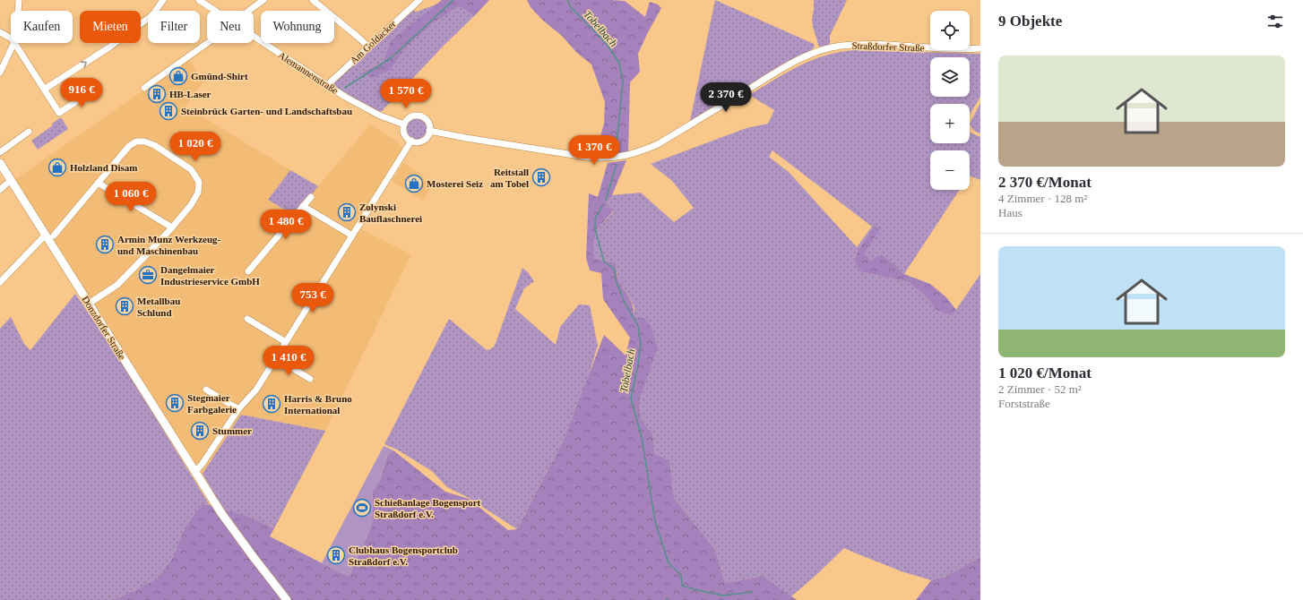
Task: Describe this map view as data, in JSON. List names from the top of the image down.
{
  "streets": {
    "main road": ["Donzdorfer Straße"],
    "street": ["Am Goldacker", "Straßdorfer Straße", "Alemannenstraße"]
  },
  "crossings": [
    ["Am Goldacker", "Alemannenstraße"],
    ["Straßdorfer Straße", "Alemannenstraße"]
  ],
  "water": ["Tobelbach"],
  "places": {
    "shop": ["Gmünd-Shirt", "Holzland Disam", "Mosterei Seiz"],
    "building": [
      "HB-Laser",
      "Steinbrück Garten- und Landschaftsbau",
      "Reitstall am Tobel",
      "Zolynski Bauflaschnerei",
      "Armin Munz Werkzeug- und Maschinenbau",
      "Metallbau Schlund",
      "Stegmaier Farbgalerie",
      "Harris & Bruno International",
      "Stummer",
      "Clubhaus Bogensportclub Straßdorf e.V."
    ],
    "office": ["Dangelmaier Industrieservice GmbH"],
    "sports": ["Schießanlage Bogensport Straßdorf e.V."]
  },
  "page": {
    "heading": "9 Objekte",
    "map_buttons": ["+", "−"],
    "chip": [
      "Kaufen",
      "Mieten",
      "Filter",
      "Neu",
      "Wohnung"
    ],
    "list": [
      {
        "name": "2 370 €/Monat",
        "note": "4 Zimmer · 128 m² · Haus"
      },
      {
        "name": "1 020 €/Monat",
        "note": "2 Zimmer · 52 m² · Forststraße"
      }
    ],
    "price": [
      "916 €",
      "1 570 €",
      "2 370 €",
      "1 020 €",
      "1 370 €",
      "1 060 €",
      "1 480 €",
      "753 €",
      "1 410 €"
    ]
  }
}
